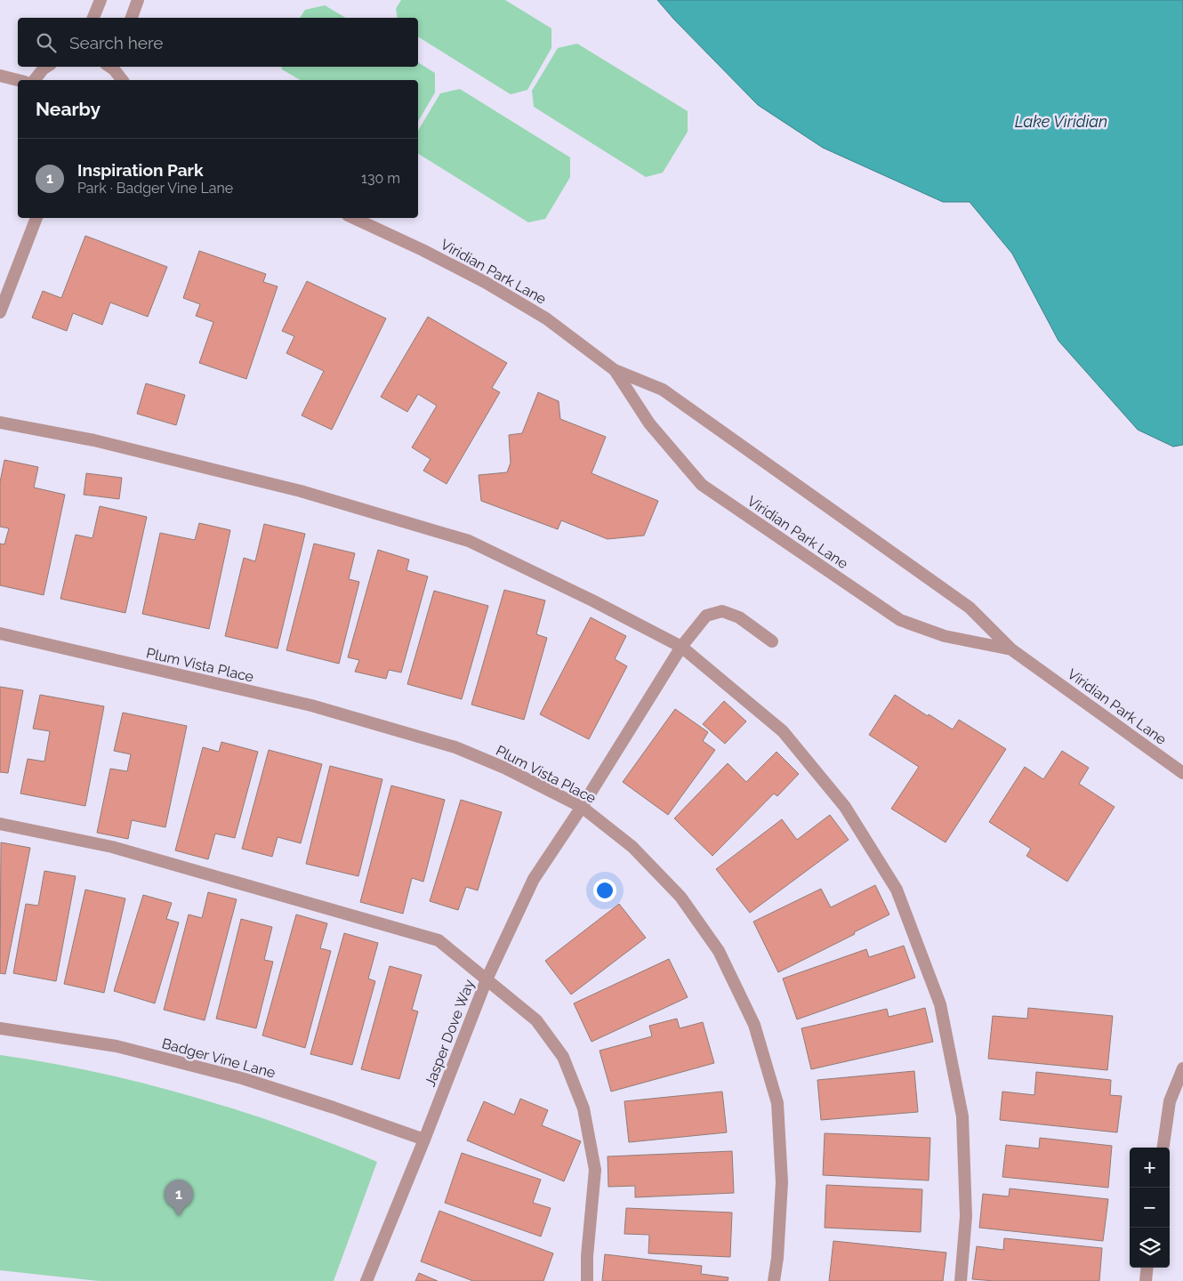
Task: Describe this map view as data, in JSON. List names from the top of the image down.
{
  "streets": {
    "street": [
      "Viridian Park Lane",
      "Plum Vista Place",
      "Jasper Dove Way",
      "Badger Vine Lane"
    ]
  },
  "crossings": [
    ["Plum Vista Place", "Jasper Dove Way"],
    ["Jasper Dove Way", "Badger Vine Lane"]
  ],
  "water": ["Lake Viridian"],
  "page": {
    "search": "Search here",
    "heading": "Nearby",
    "list": [
      {
        "mark": "1",
        "name": "Inspiration Park",
        "note": "Park · Badger Vine Lane",
        "value": "130 m"
      }
    ],
    "map_buttons": ["+", "−"],
    "pins": "1"
  }
}
